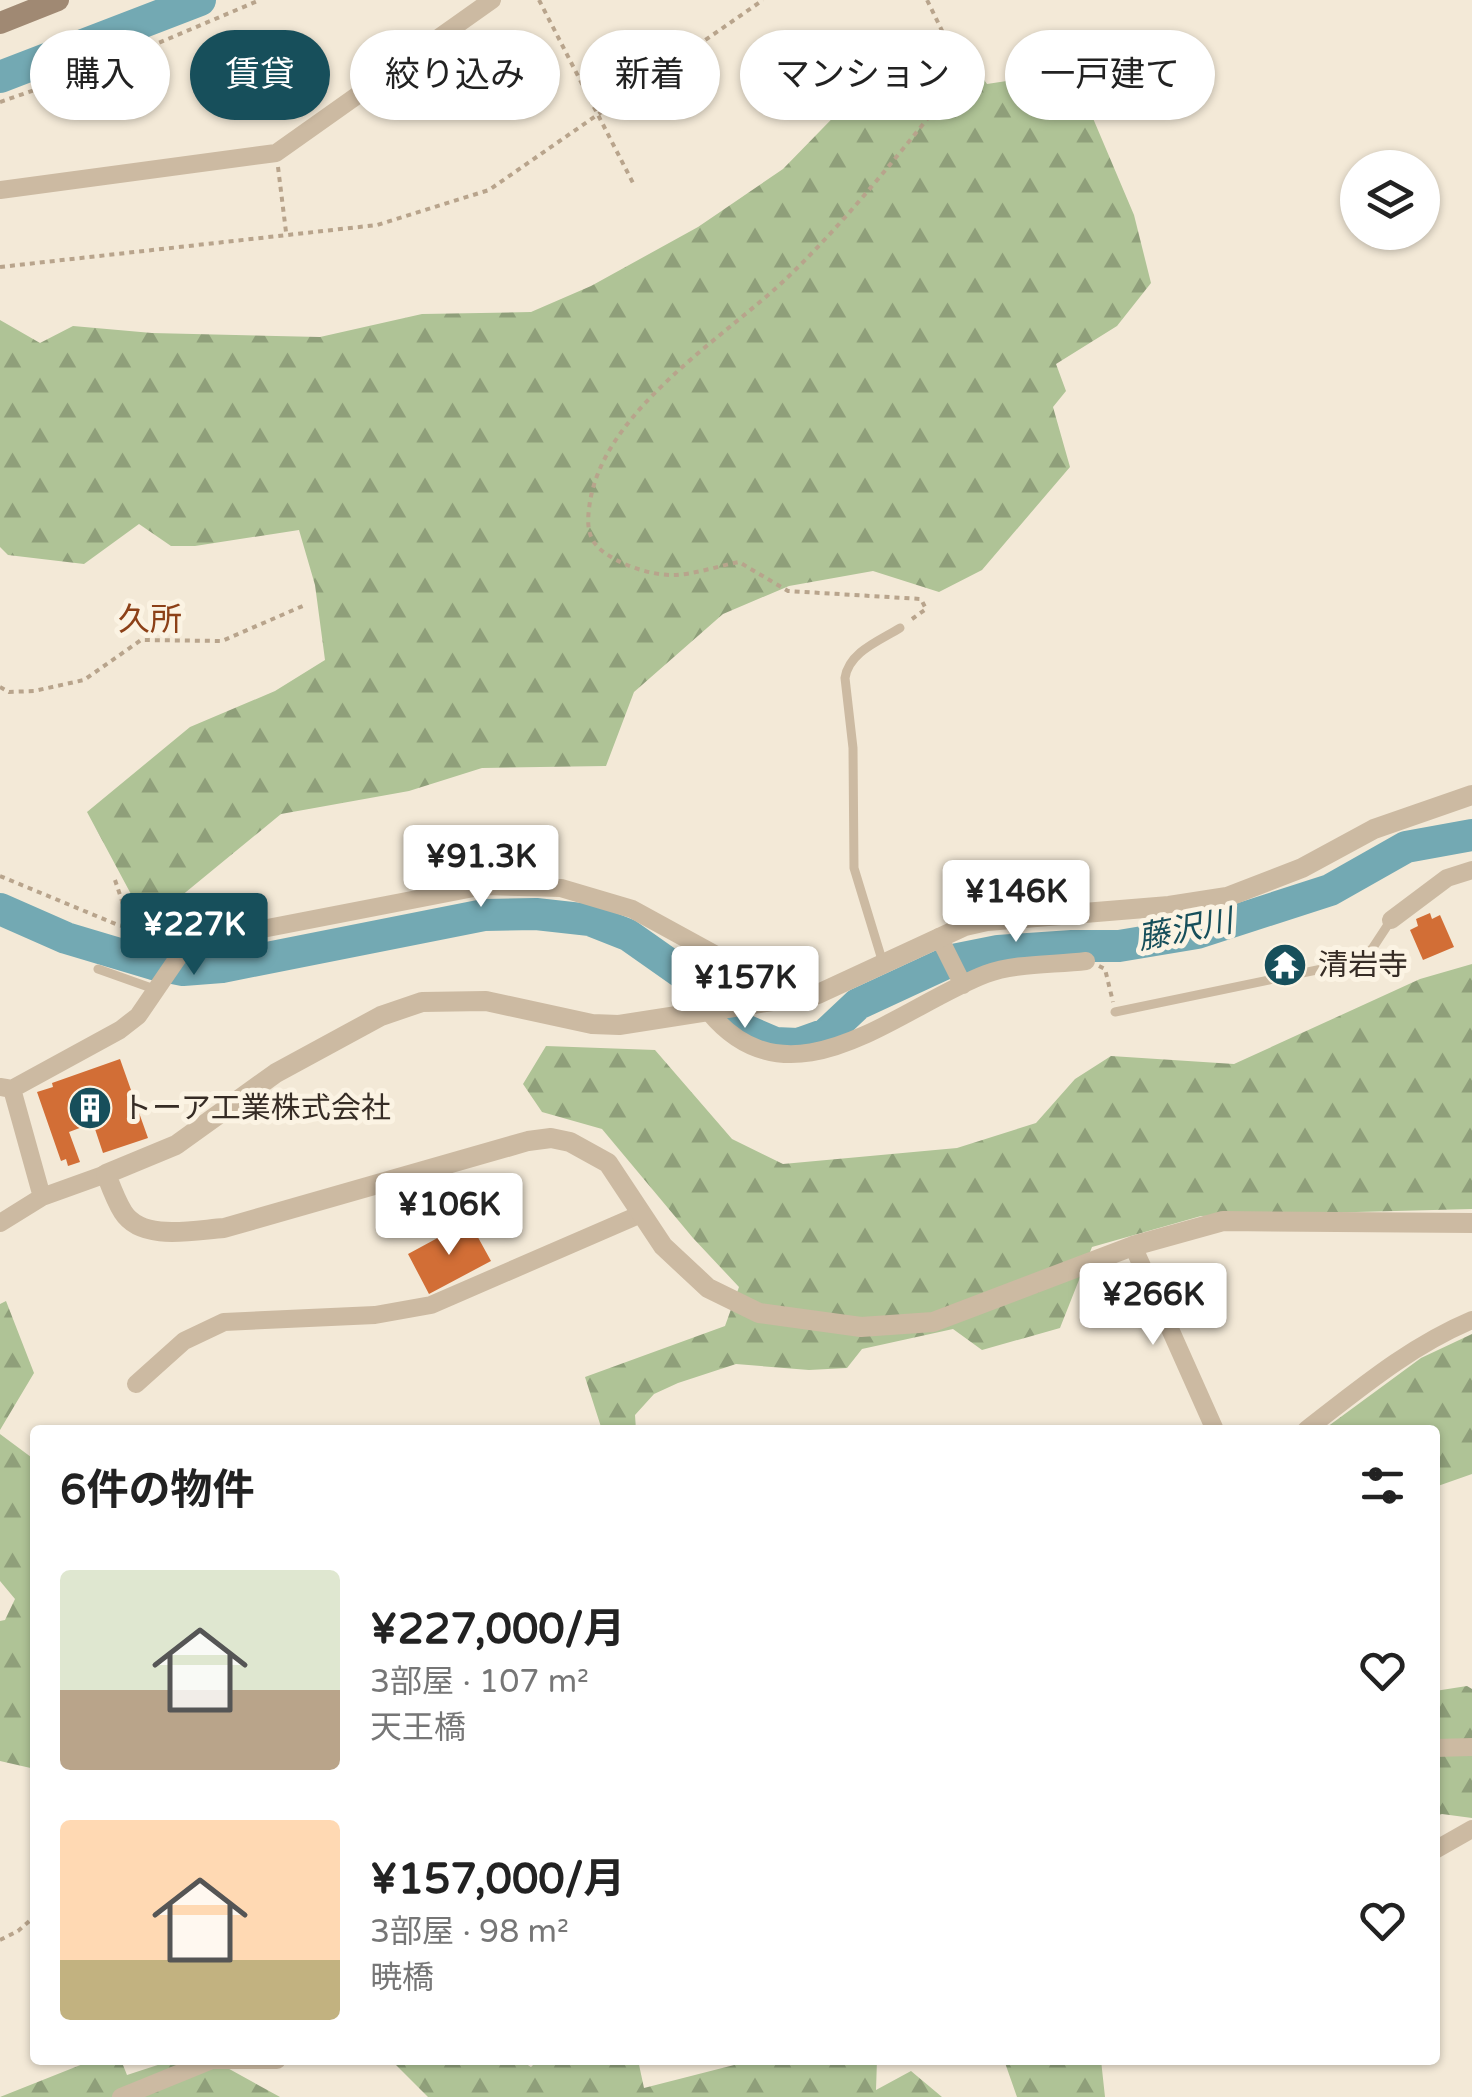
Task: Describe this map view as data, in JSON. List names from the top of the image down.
{
  "districts": ["久所"],
  "water": ["藤沢川"],
  "places": {
    "temple": ["清岩寺"],
    "building": ["トーア工業株式会社"]
  },
  "page": {
    "chip": [
      "購入",
      "賃貸",
      "絞り込み",
      "新着",
      "マンション",
      "一戸建て"
    ],
    "price": [
      "¥91.3K",
      "¥146K",
      "¥227K",
      "¥157K",
      "¥106K",
      "¥266K"
    ],
    "heading": "6件の物件",
    "list": [
      {
        "name": "¥227,000/月",
        "note": "3部屋 · 107 m² · 天王橋"
      },
      {
        "name": "¥157,000/月",
        "note": "3部屋 · 98 m² · 暁橋"
      }
    ]
  }
}
